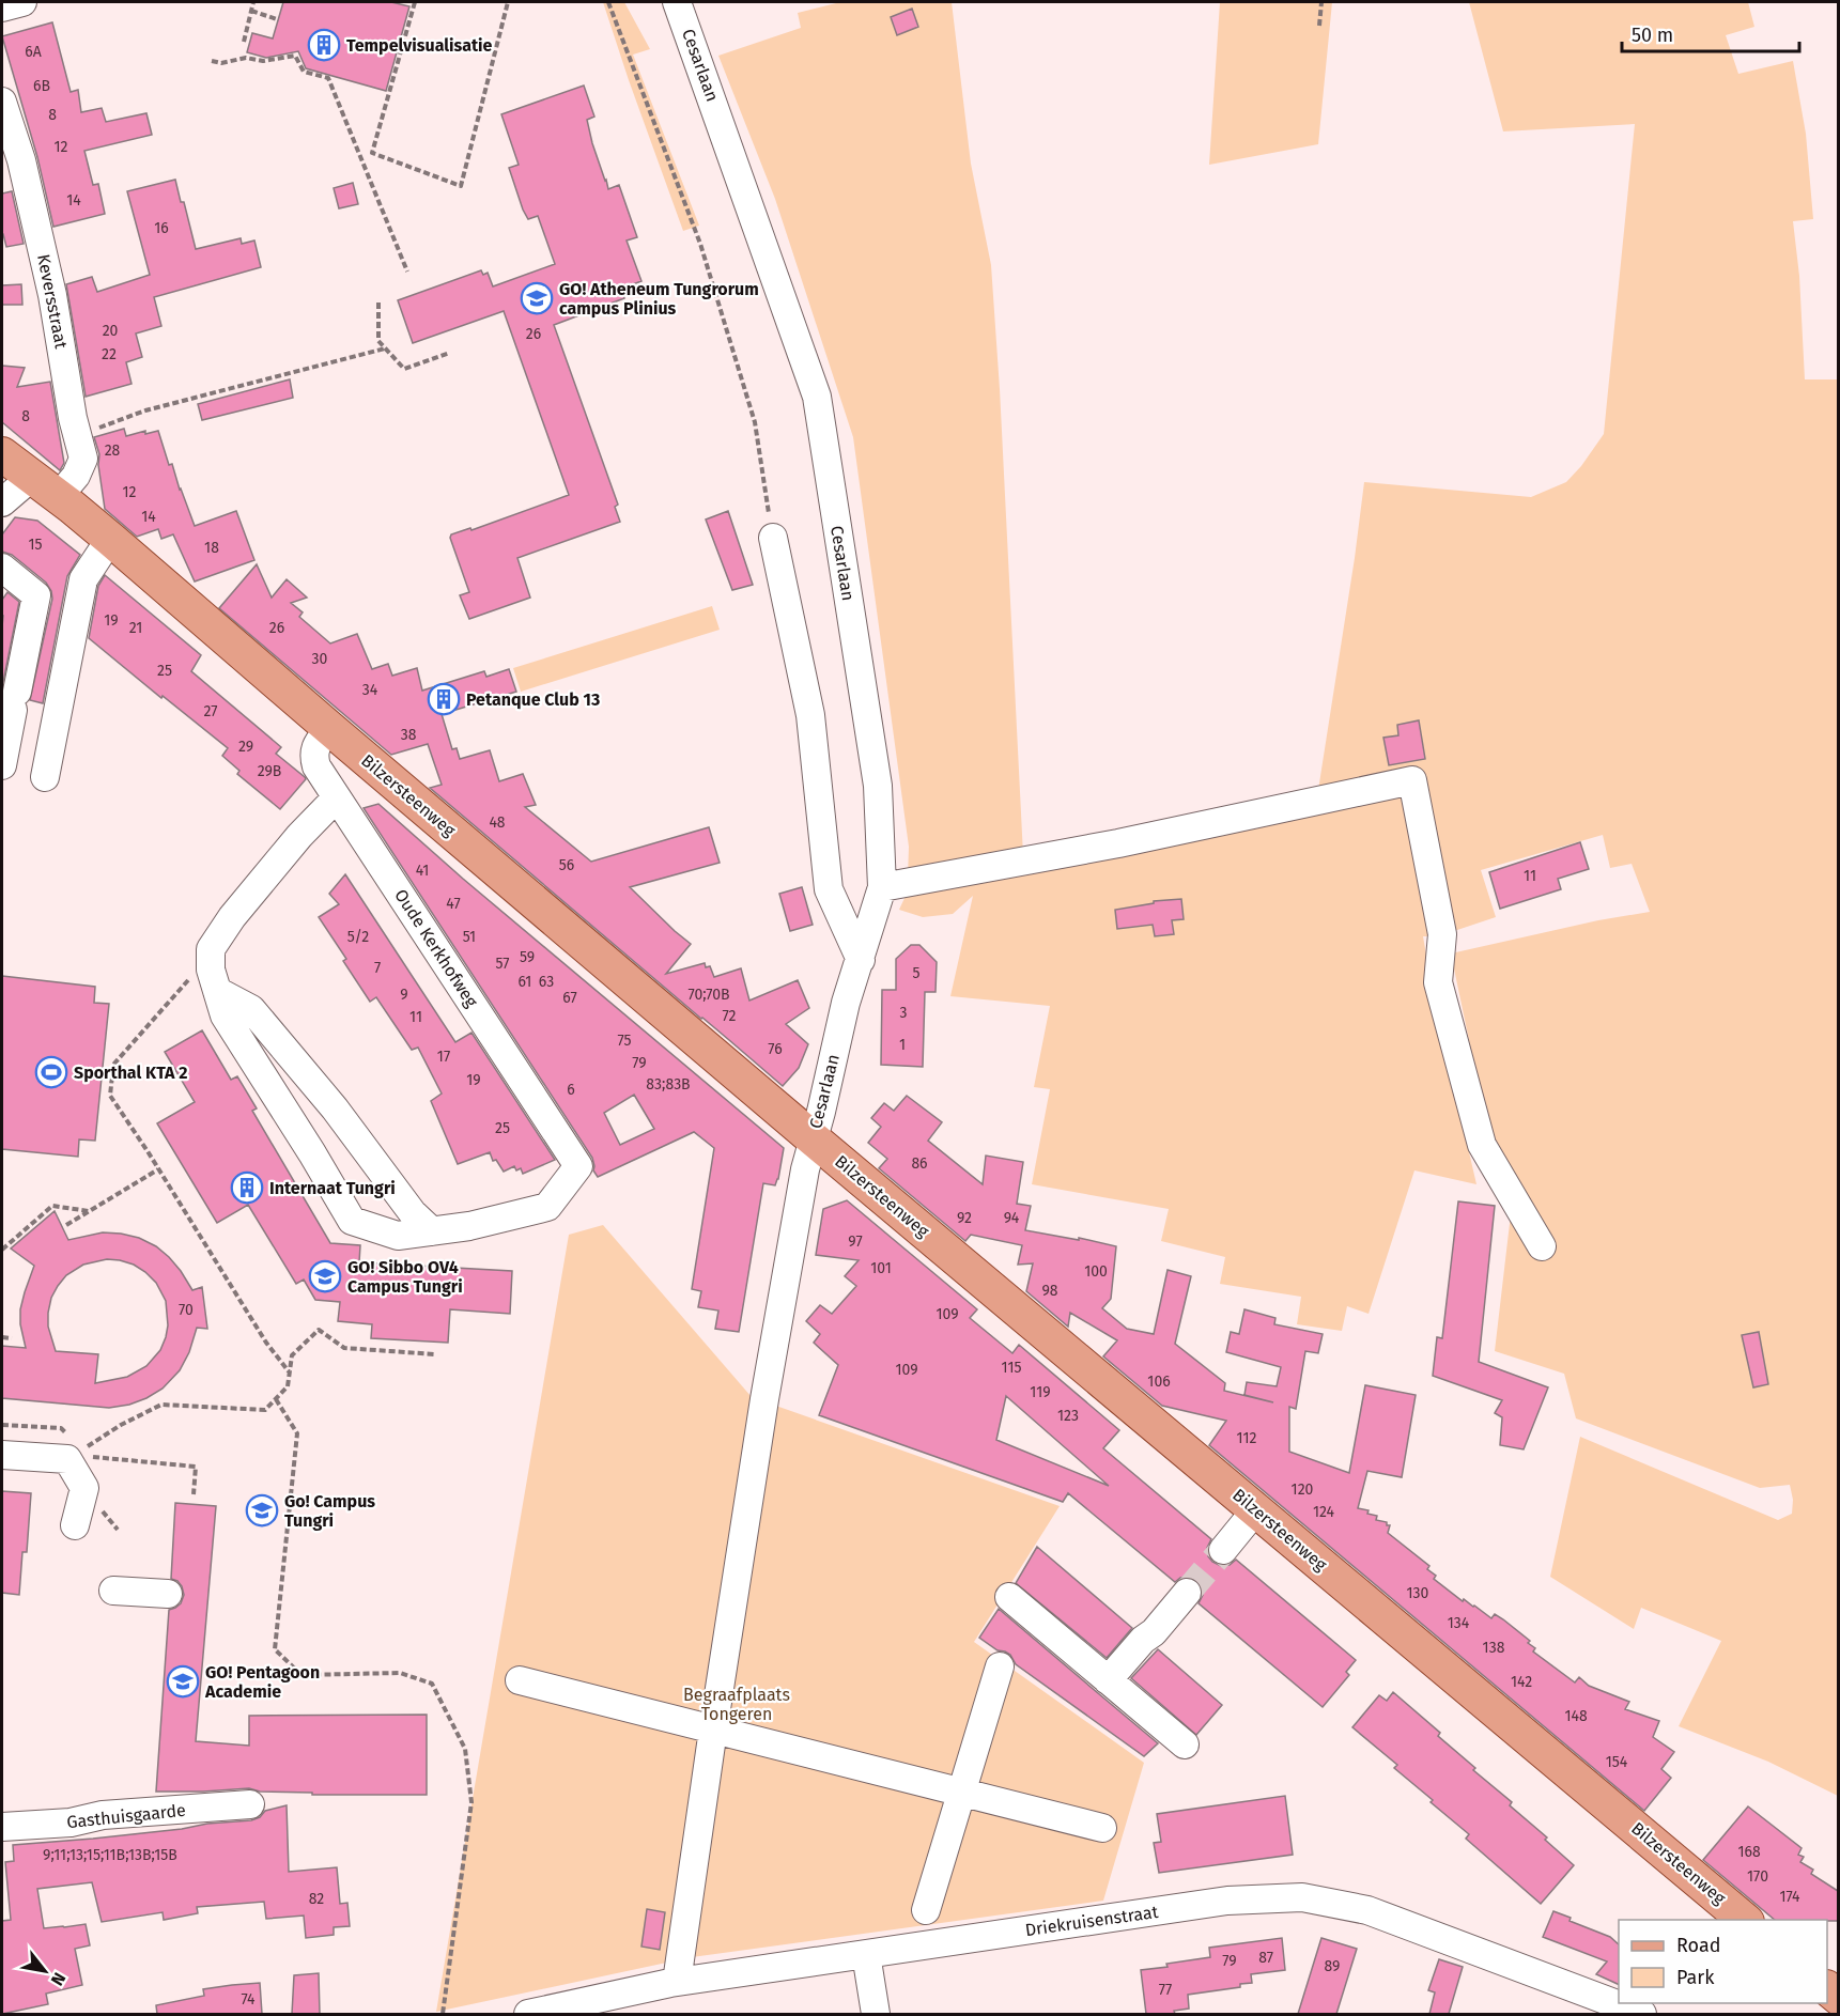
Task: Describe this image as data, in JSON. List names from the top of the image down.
{
  "streets": {
    "main road": ["Bilzersteenweg"],
    "street": [
      "Cesarlaan",
      "Keversstraat",
      "Oude Kerkhofweg",
      "Gasthuisgaarde",
      "Driekruisenstraat"
    ]
  },
  "crossings": [
    ["Cesarlaan", "Bilzersteenweg"],
    ["Keversstraat", "Bilzersteenweg"],
    ["Bilzersteenweg", "Oude Kerkhofweg"],
    ["Bilzersteenweg", "Driekruisenstraat"]
  ],
  "parks": ["Begraafplaats Tongeren"],
  "places": {
    "building": ["Tempelvisualisatie", "Petanque Club 13", "Internaat Tungri"],
    "school or university": [
      "GO! Atheneum Tungrorum campus Plinius",
      "GO! Sibbo OV4 Campus Tungri",
      "Go! Campus Tungri",
      "GO! Pentagoon Academie"
    ],
    "sports": ["Sporthal KTA 2"]
  },
  "house_numbers": [
    "6A",
    "6B",
    "8",
    "12",
    "14",
    "16",
    "20",
    "26",
    "22",
    "8",
    "28",
    "12",
    "14",
    "15",
    "18",
    "19",
    "21",
    "26",
    "30",
    "25",
    "34",
    "27",
    "38",
    "29",
    "29B",
    "48",
    "56",
    "41",
    "11",
    "47",
    "5/2",
    "51",
    "59",
    "57",
    "7",
    "5",
    "61",
    "63",
    "9",
    "70;70B",
    "67",
    "3",
    "72",
    "11",
    "75",
    "1",
    "76",
    "17",
    "79",
    "19",
    "83;83B",
    "6",
    "25",
    "86",
    "92",
    "94",
    "97",
    "101",
    "100",
    "98",
    "70",
    "109",
    "115",
    "109",
    "106",
    "119",
    "123",
    "112",
    "120",
    "124",
    "130",
    "134",
    "138",
    "142",
    "148",
    "154",
    "168",
    "9;11;13;15;11B;13B;15B",
    "170",
    "174",
    "82",
    "87",
    "79",
    "89",
    "77",
    "74"
  ],
  "legend": ["Road", "Park"],
  "scale_bar": "50 m",
  "north": "bottom right"
}
